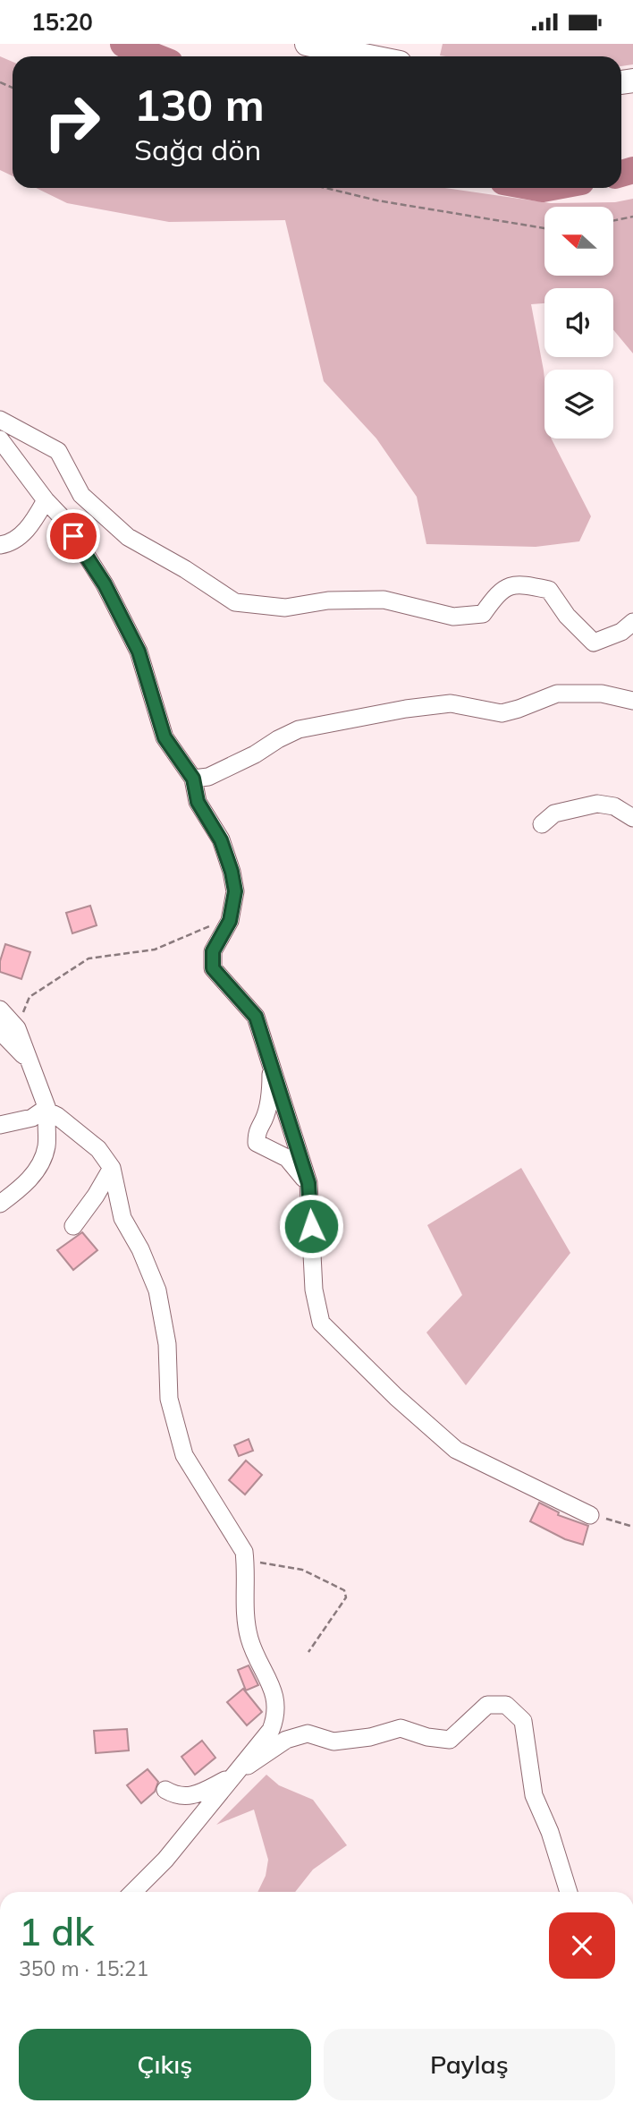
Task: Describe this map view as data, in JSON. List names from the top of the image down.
{
  "north": "left",
  "page": {
    "status": "15:20",
    "turn": ["130 m", "Sağa dön"],
    "heading": ["1 dk", "350 m · 15:21"],
    "buttons": ["Çıkış", "Paylaş"]
  }
}
